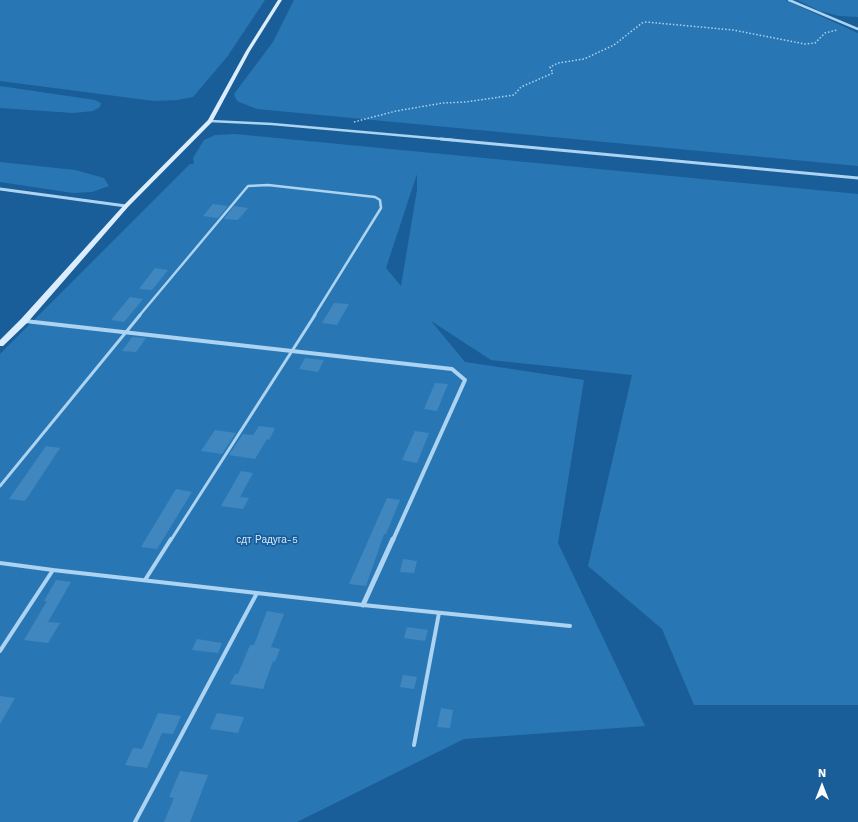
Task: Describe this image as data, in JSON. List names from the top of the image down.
{
  "parks": ["сдт Радуга-5"],
  "north": "top"
}
